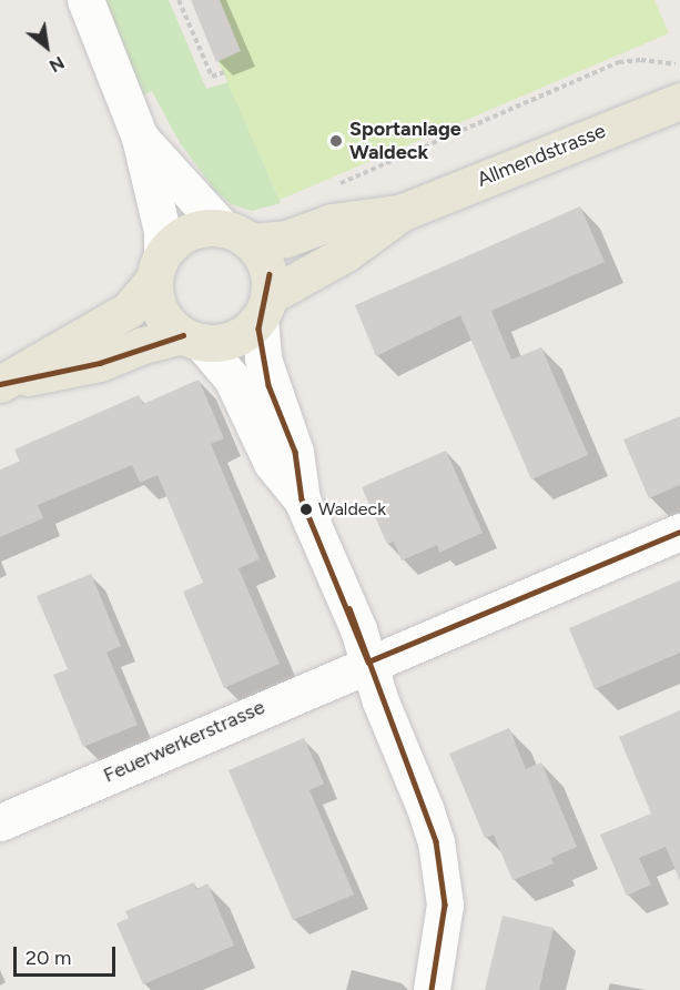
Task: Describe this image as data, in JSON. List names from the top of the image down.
{
  "streets": {
    "main road": ["Allmendstrasse"],
    "street": ["Feuerwerkerstrasse"]
  },
  "places": ["Sportanlage Waldeck", "Waldeck"],
  "scale_bar": "20 m",
  "north": "bottom right"
}
